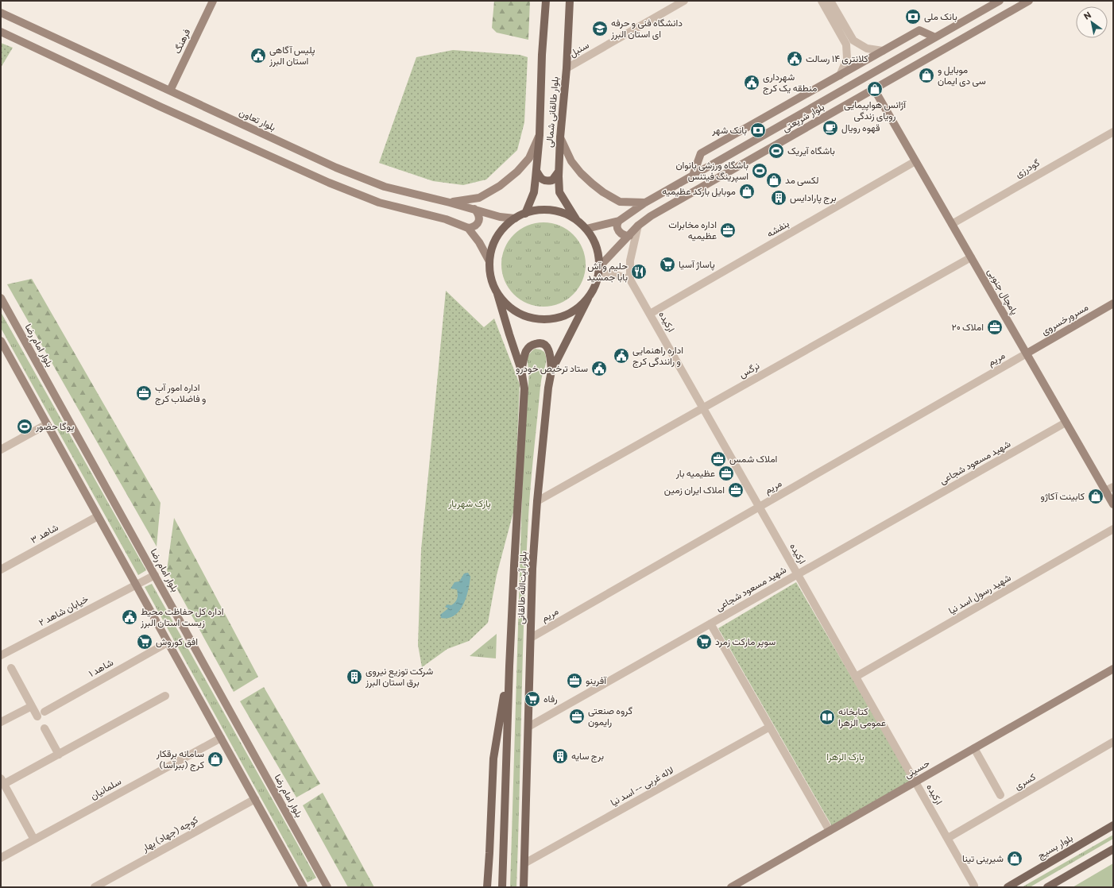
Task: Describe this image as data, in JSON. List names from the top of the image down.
{
  "streets": {
    "main road": [
      "فرهنگ",
      "بلوار طالقانی شمالی",
      "بلوار شریعتی",
      "بلوار تعاون",
      "پامچال جنوبی",
      "مسرورخسروی",
      "بلوار امام رضا",
      "بلوار آیت‌الله طالقانی",
      "حسینی",
      "بلوار بسیج"
    ],
    "street": [
      "سنبل",
      "گودرزی",
      "بنفشه",
      "ارکیده",
      "مریم",
      "نرگس",
      "شهید مسعود شجاعی",
      "شاهد ۳",
      "شهید رسول اسد نیا",
      "خیابان شاهد ۲",
      "شاهد ۱",
      "کسری",
      "لاله غربی -- اسد نیا",
      "سلمانیان",
      "کوچه (جهاد) بهار"
    ]
  },
  "crossings": [
    ["فرهنگ", "بلوار تعاون"],
    ["سنبل", "بلوار طالقانی شمالی"],
    ["بلوار طالقانی شمالی", "بلوار شریعتی"],
    ["بلوار طالقانی شمالی", "بلوار تعاون"],
    ["بلوار طالقانی شمالی", "بلوار آیت‌الله طالقانی"],
    ["بلوار شریعتی", "بلوار تعاون"],
    ["بلوار شریعتی", "پامچال جنوبی"],
    ["بلوار شریعتی", "ارکیده"],
    ["بلوار شریعتی", "بلوار آیت‌الله طالقانی"],
    ["بلوار تعاون", "بلوار آیت‌الله طالقانی"],
    ["گودرزی", "پامچال جنوبی"],
    ["بنفشه", "پامچال جنوبی"],
    ["بنفشه", "ارکیده"],
    ["پامچال جنوبی", "مسرورخسروی"],
    ["پامچال جنوبی", "مریم"],
    ["پامچال جنوبی", "نرگس"],
    ["پامچال جنوبی", "شهید مسعود شجاعی"],
    ["مسرورخسروی", "مریم"],
    ["ارکیده", "مریم"],
    ["ارکیده", "نرگس"],
    ["ارکیده", "شهید مسعود شجاعی"],
    ["ارکیده", "شهید رسول اسد نیا"],
    ["ارکیده", "حسینی"],
    ["ارکیده", "کسری"],
    ["بلوار امام رضا", "خیابان شاهد ۲"],
    ["مریم", "بلوار آیت‌الله طالقانی"],
    ["نرگس", "بلوار آیت‌الله طالقانی"],
    ["شهید مسعود شجاعی", "بلوار آیت‌الله طالقانی"],
    ["بلوار آیت‌الله طالقانی", "لاله غربی -- اسد نیا"]
  ],
  "parks": ["پارک شهریار", "پارک الزهرا"],
  "places": {
    "bank": ["بانک ملی", "بانک شهر"],
    "school or university": ["دانشگاه فنی و حرفه ای استان البرز"],
    "public building": [
      "پلیس آگاهی استان البرز",
      "کلانتری ۱۴ رسالت",
      "شهرداری منطقه یک کرج",
      "اداره راهنمایی و رانندگی کرج",
      "ستاد ترخیص خودرو",
      "اداره کل حفاظت محیط زیست استان البرز"
    ],
    "shop": [
      "موبایل و سی دی ایمان",
      "آژانس هواپیمایی رویای زندگی",
      "لکسی مد",
      "موبایل بارکد عظیمیه",
      "کابینت آکاژو",
      "سامانه برقکار کرج (ببرآسا)",
      "شیرینی تینا"
    ],
    "cafe": ["قهوه رویال"],
    "sports": ["باشگاه آیریک", "باشگاه ورزشی بانوان اسپرینگ فیتنس", "یوگا حضور"],
    "building": ["برج پارادایس", "شرکت توزیع نیروی برق استان البرز", "برج سایه"],
    "office": [
      "اداره مخابرات عظیمیه",
      "املاک ۲۰",
      "اداره امور آب و فاضلاب کرج",
      "املاک شمس",
      "عظیمیه بار",
      "املاک ایران زمین",
      "آفرینو",
      "گروه صنعتی رایمون"
    ],
    "supermarket": [
      "پاساژ آسیا",
      "افق کوروش",
      "سوپر مارکت زمرد",
      "رفاه"
    ],
    "restaurant": ["حلیم و آش بابا جمشید"],
    "library": ["کتابخانه عمومی الزهرا"]
  },
  "north": "top left"
}
